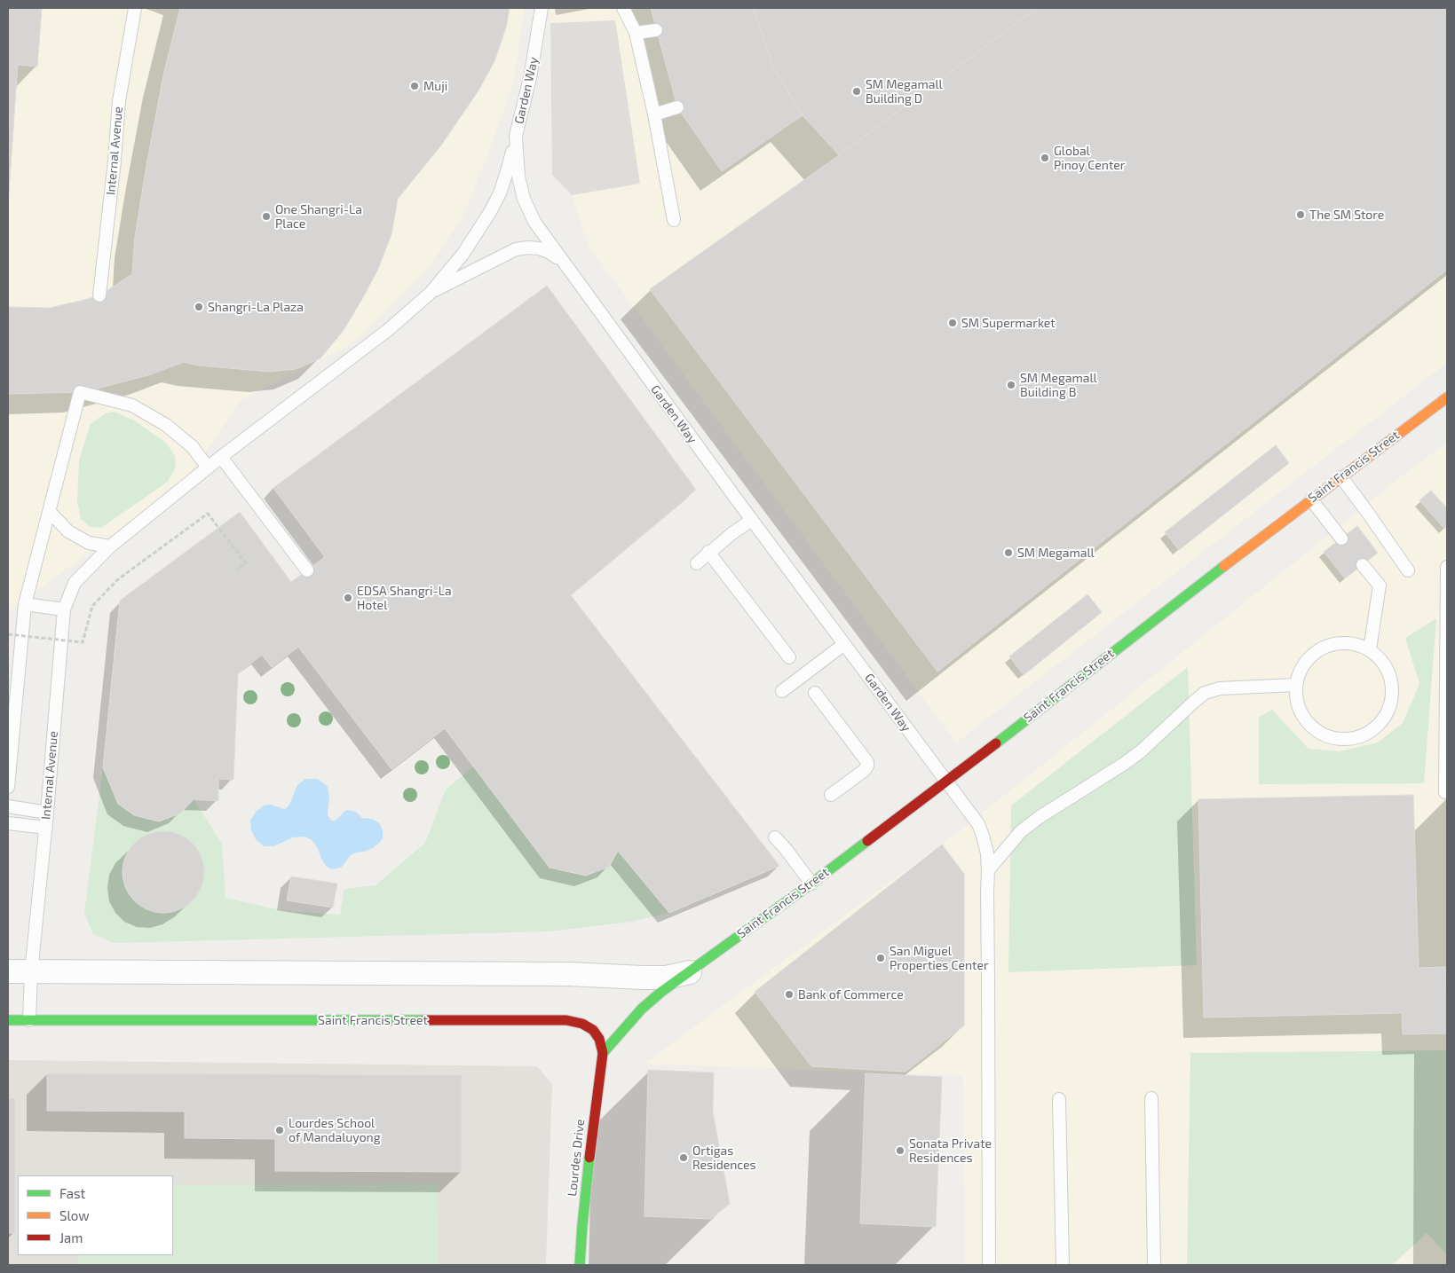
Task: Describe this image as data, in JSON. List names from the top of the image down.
{
  "streets": {
    "street": ["Saint Francis Street", "Lourdes Drive"],
    "lane": ["Garden Way", "Internal Avenue"]
  },
  "crossings": [
    ["Garden Way", "Internal Avenue"],
    ["Garden Way", "Saint Francis Street"],
    ["Internal Avenue", "Saint Francis Street"],
    ["Saint Francis Street", "Lourdes Drive"]
  ],
  "places": [
    "Muji",
    "SM Megamall Building D",
    "Global Pinoy Center",
    "The SM Store",
    "One Shangri-La Place",
    "Shangri-La Plaza",
    "SM Supermarket",
    "SM Megamall Building B",
    "SM Megamall",
    "EDSA Shangri-La Hotel",
    "San Miguel Properties Center",
    "Bank of Commerce",
    "Lourdes School of Mandaluyong",
    "Sonata Private Residences",
    "Ortigas Residences"
  ],
  "legend": ["Fast", "Slow", "Jam"]
}
